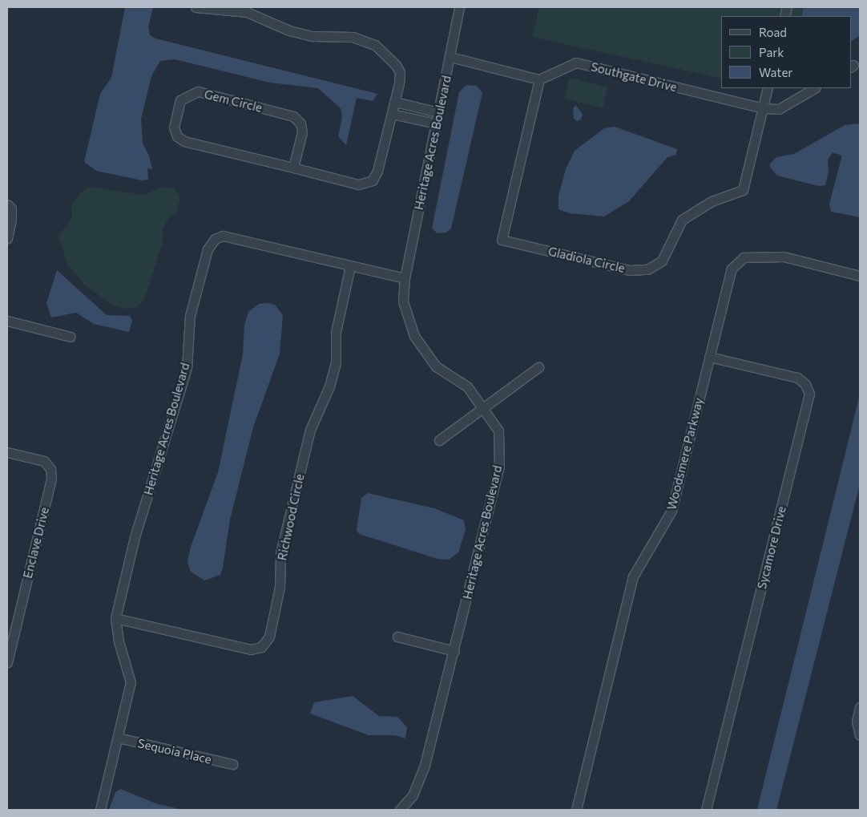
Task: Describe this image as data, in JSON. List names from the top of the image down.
{
  "streets": {
    "street": [
      "Southgate Drive",
      "Gem Circle",
      "Heritage Acres Boulevard",
      "Gladiola Circle",
      "Woodsmere Parkway",
      "Richwood Circle",
      "Enclave Drive",
      "Sycamore Drive",
      "Sequoia Place"
    ]
  },
  "crossings": [
    ["Southgate Drive", "Gladiola Circle"],
    ["Heritage Acres Boulevard", "Richwood Circle"],
    ["Heritage Acres Boulevard", "Sequoia Place"],
    ["Woodsmere Parkway", "Sycamore Drive"]
  ],
  "legend": ["Road", "Park", "Water"]
}
